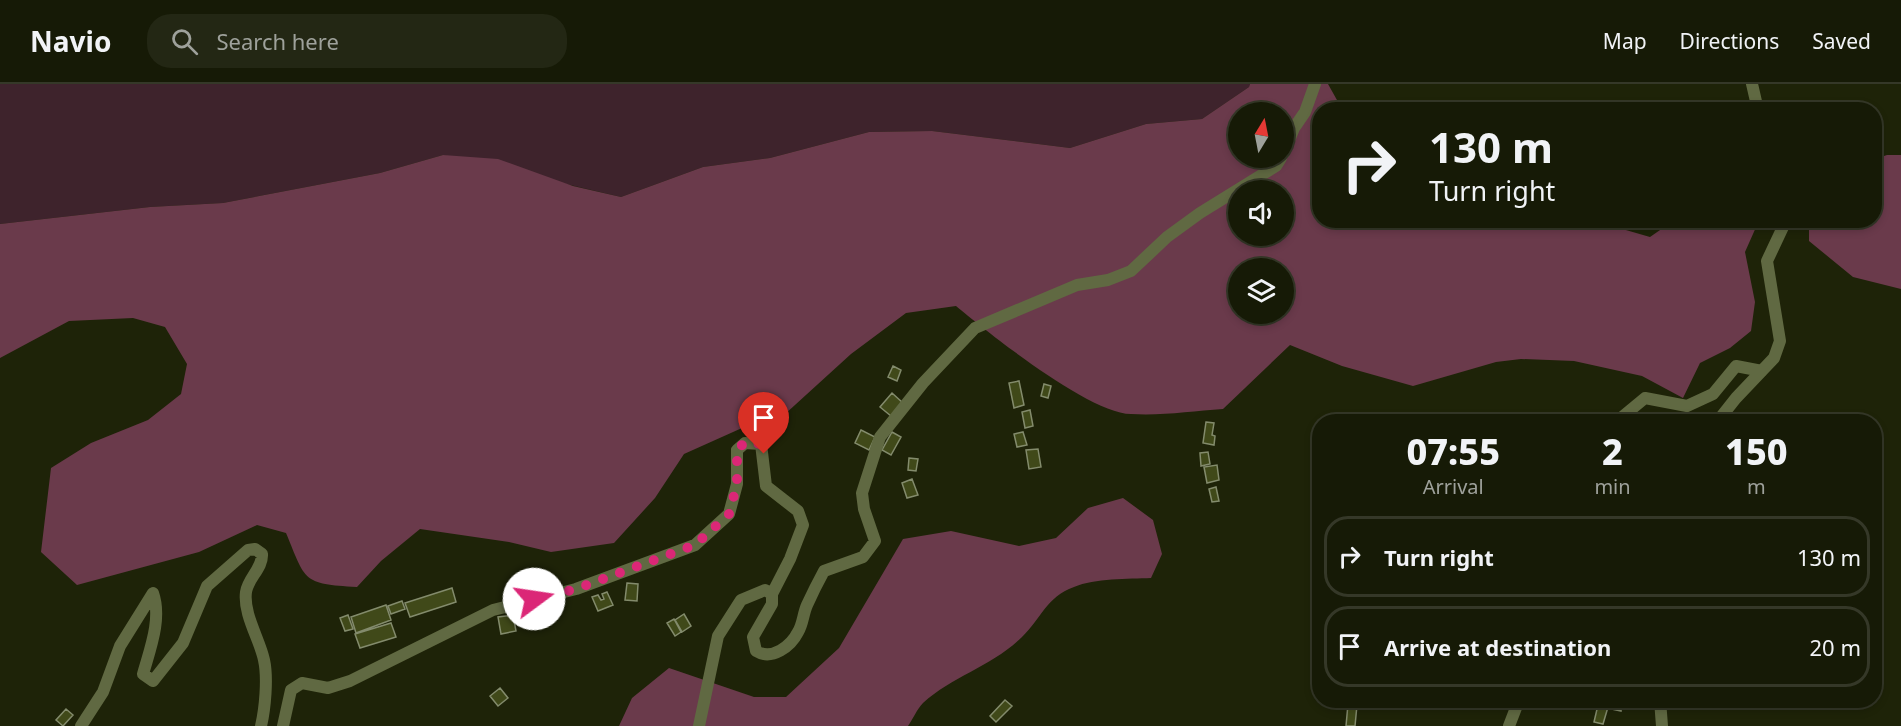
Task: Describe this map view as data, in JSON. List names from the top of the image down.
{
  "north": "top",
  "page": {
    "header": "Navio",
    "search": "Search here",
    "nav": ["Map", "Directions", "Saved"],
    "turn": ["130 m", "Turn right"],
    "eta": [
      "07:55",
      "Arrival",
      "2",
      "min",
      "150",
      "m"
    ],
    "list": [
      {
        "name": "Turn right",
        "value": "130 m"
      },
      {
        "name": "Arrive at destination",
        "value": "20 m"
      }
    ]
  }
}
